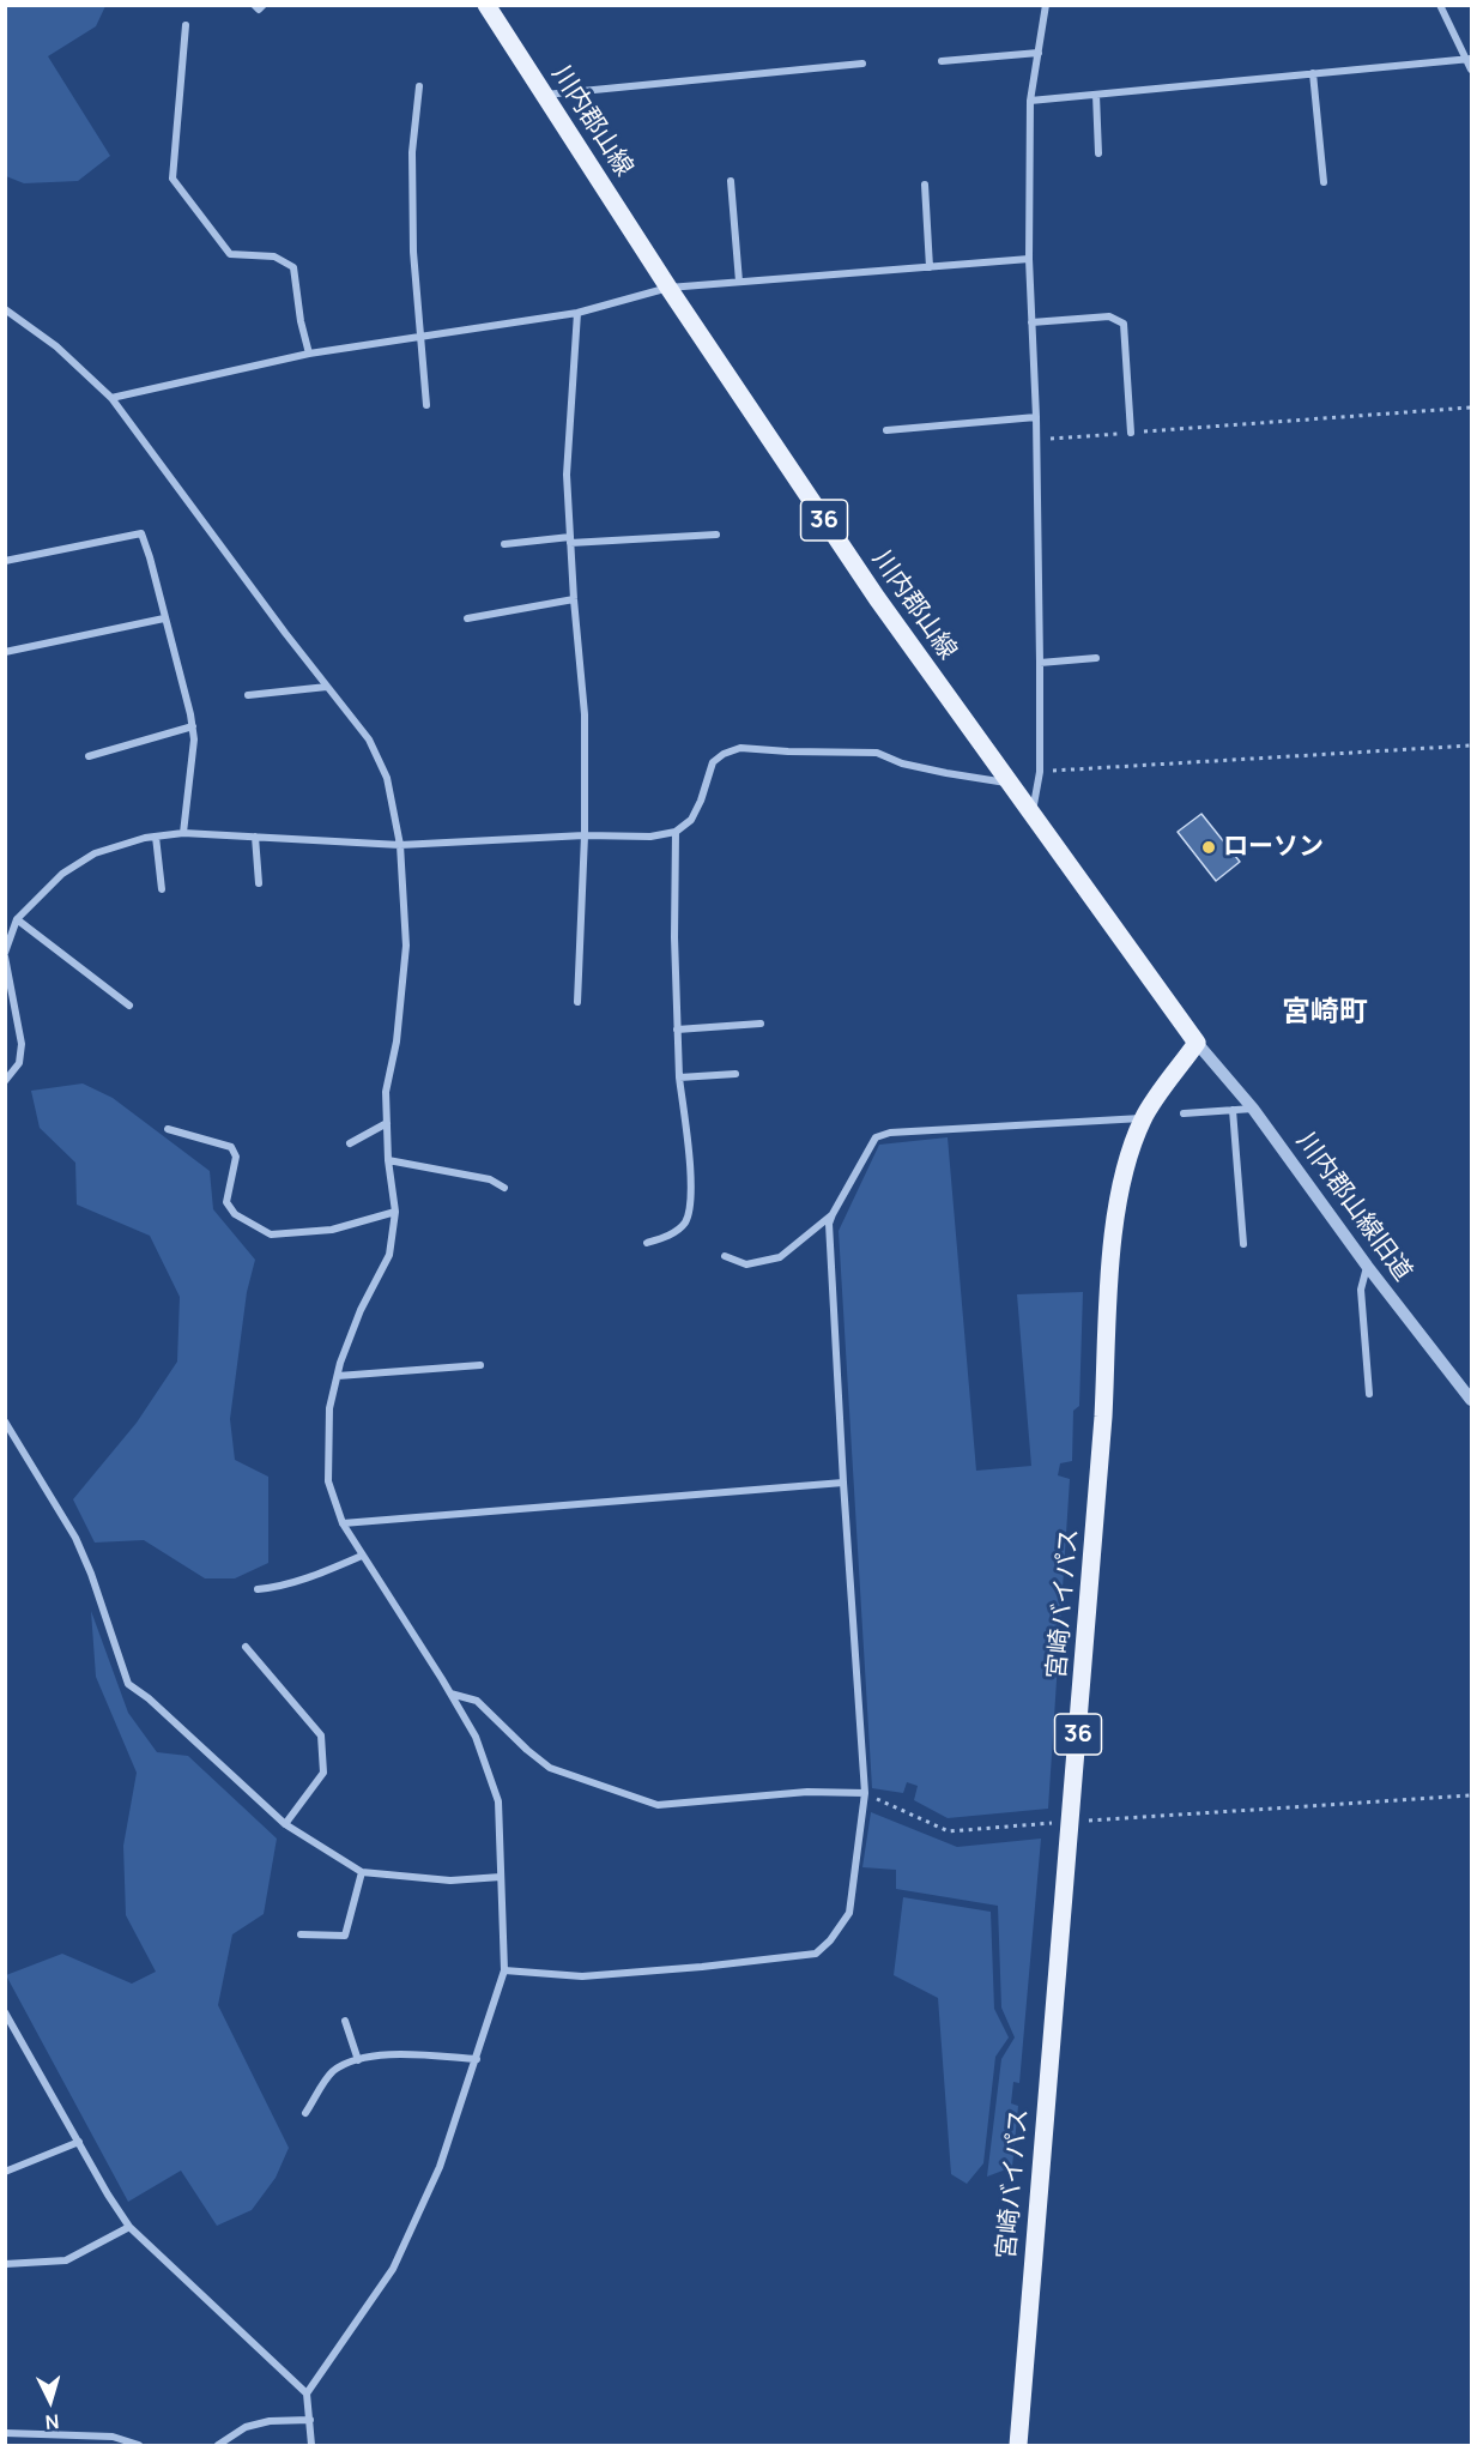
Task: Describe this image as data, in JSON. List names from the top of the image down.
{
  "streets": {
    "main road": ["川内郡山線", "36", "宮崎バイパス"],
    "street": ["川内郡山線旧道"]
  },
  "crossings": [
    ["川内郡山線", "川内郡山線旧道"],
    ["川内郡山線", "宮崎バイパス"],
    ["川内郡山線旧道", "宮崎バイパス"]
  ],
  "districts": ["宮崎町"],
  "places": ["ローソン"],
  "north": "bottom"
}
